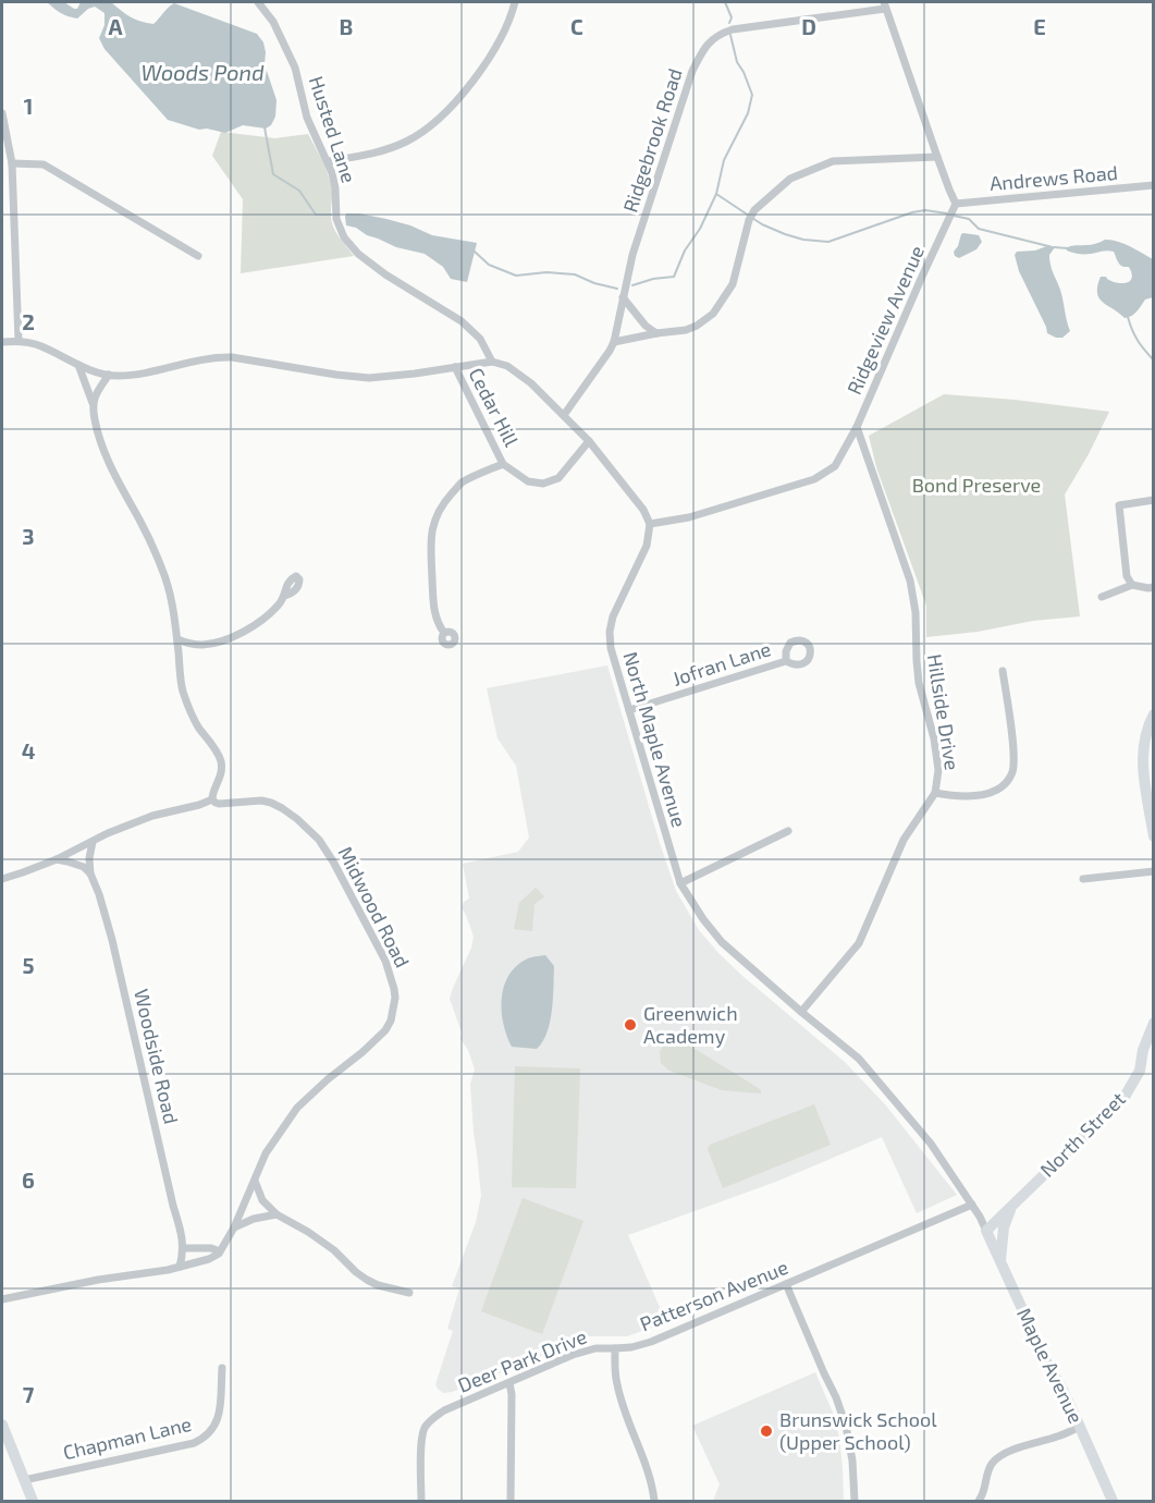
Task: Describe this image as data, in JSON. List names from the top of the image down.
{
  "streets": {
    "main road": ["North Street", "Maple Avenue"],
    "street": [
      "Husted Lane",
      "Ridgebrook Road",
      "Andrews Road",
      "Ridgeview Avenue",
      "Cedar Hill",
      "Jofran Lane",
      "Hillside Drive",
      "North Maple Avenue",
      "Midwood Road",
      "Woodside Road",
      "Patterson Avenue",
      "Deer Park Drive",
      "Chapman Lane"
    ]
  },
  "crossings": [
    ["Andrews Road", "Ridgeview Avenue"],
    ["Ridgeview Avenue", "Hillside Drive"],
    ["Ridgeview Avenue", "North Maple Avenue"],
    ["Jofran Lane", "North Maple Avenue"],
    ["Hillside Drive", "North Maple Avenue"],
    ["North Maple Avenue", "North Street"],
    ["North Maple Avenue", "Patterson Avenue"],
    ["North Maple Avenue", "Maple Avenue"],
    ["North Street", "Maple Avenue"],
    ["Patterson Avenue", "Deer Park Drive"]
  ],
  "water": ["Woods Pond"],
  "parks": ["Bond Preserve"],
  "places": ["Greenwich Academy", "Brunswick School (Upper School)"],
  "grid": {
    "columns": [
      "A",
      "B",
      "C",
      "D",
      "E"
    ],
    "rows": [
      "1",
      "2",
      "3",
      "4",
      "5",
      "6",
      "7"
    ]
  }
}
